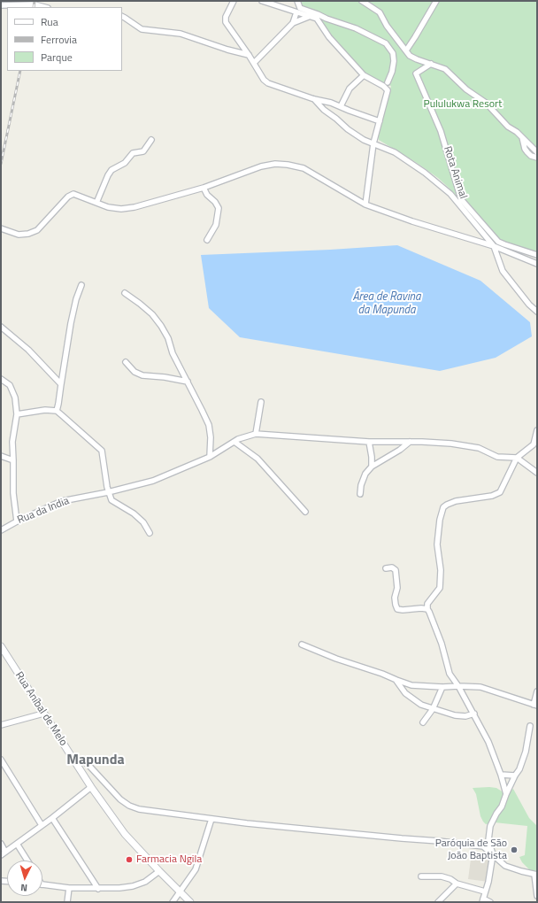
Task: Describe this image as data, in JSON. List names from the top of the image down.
{
  "streets": {
    "street": ["Rota Animal", "Rua da India", "Rua Aníbal de Melo"]
  },
  "districts": ["Mapunda"],
  "water": ["Área de Ravina da Mapunda"],
  "parks": ["Pululukwa Resort"],
  "places": ["Paróquia de São João Baptista", "Farmacia Ngila"],
  "legend": ["Rua", "Ferrovia", "Parque"],
  "north": "bottom"
}
